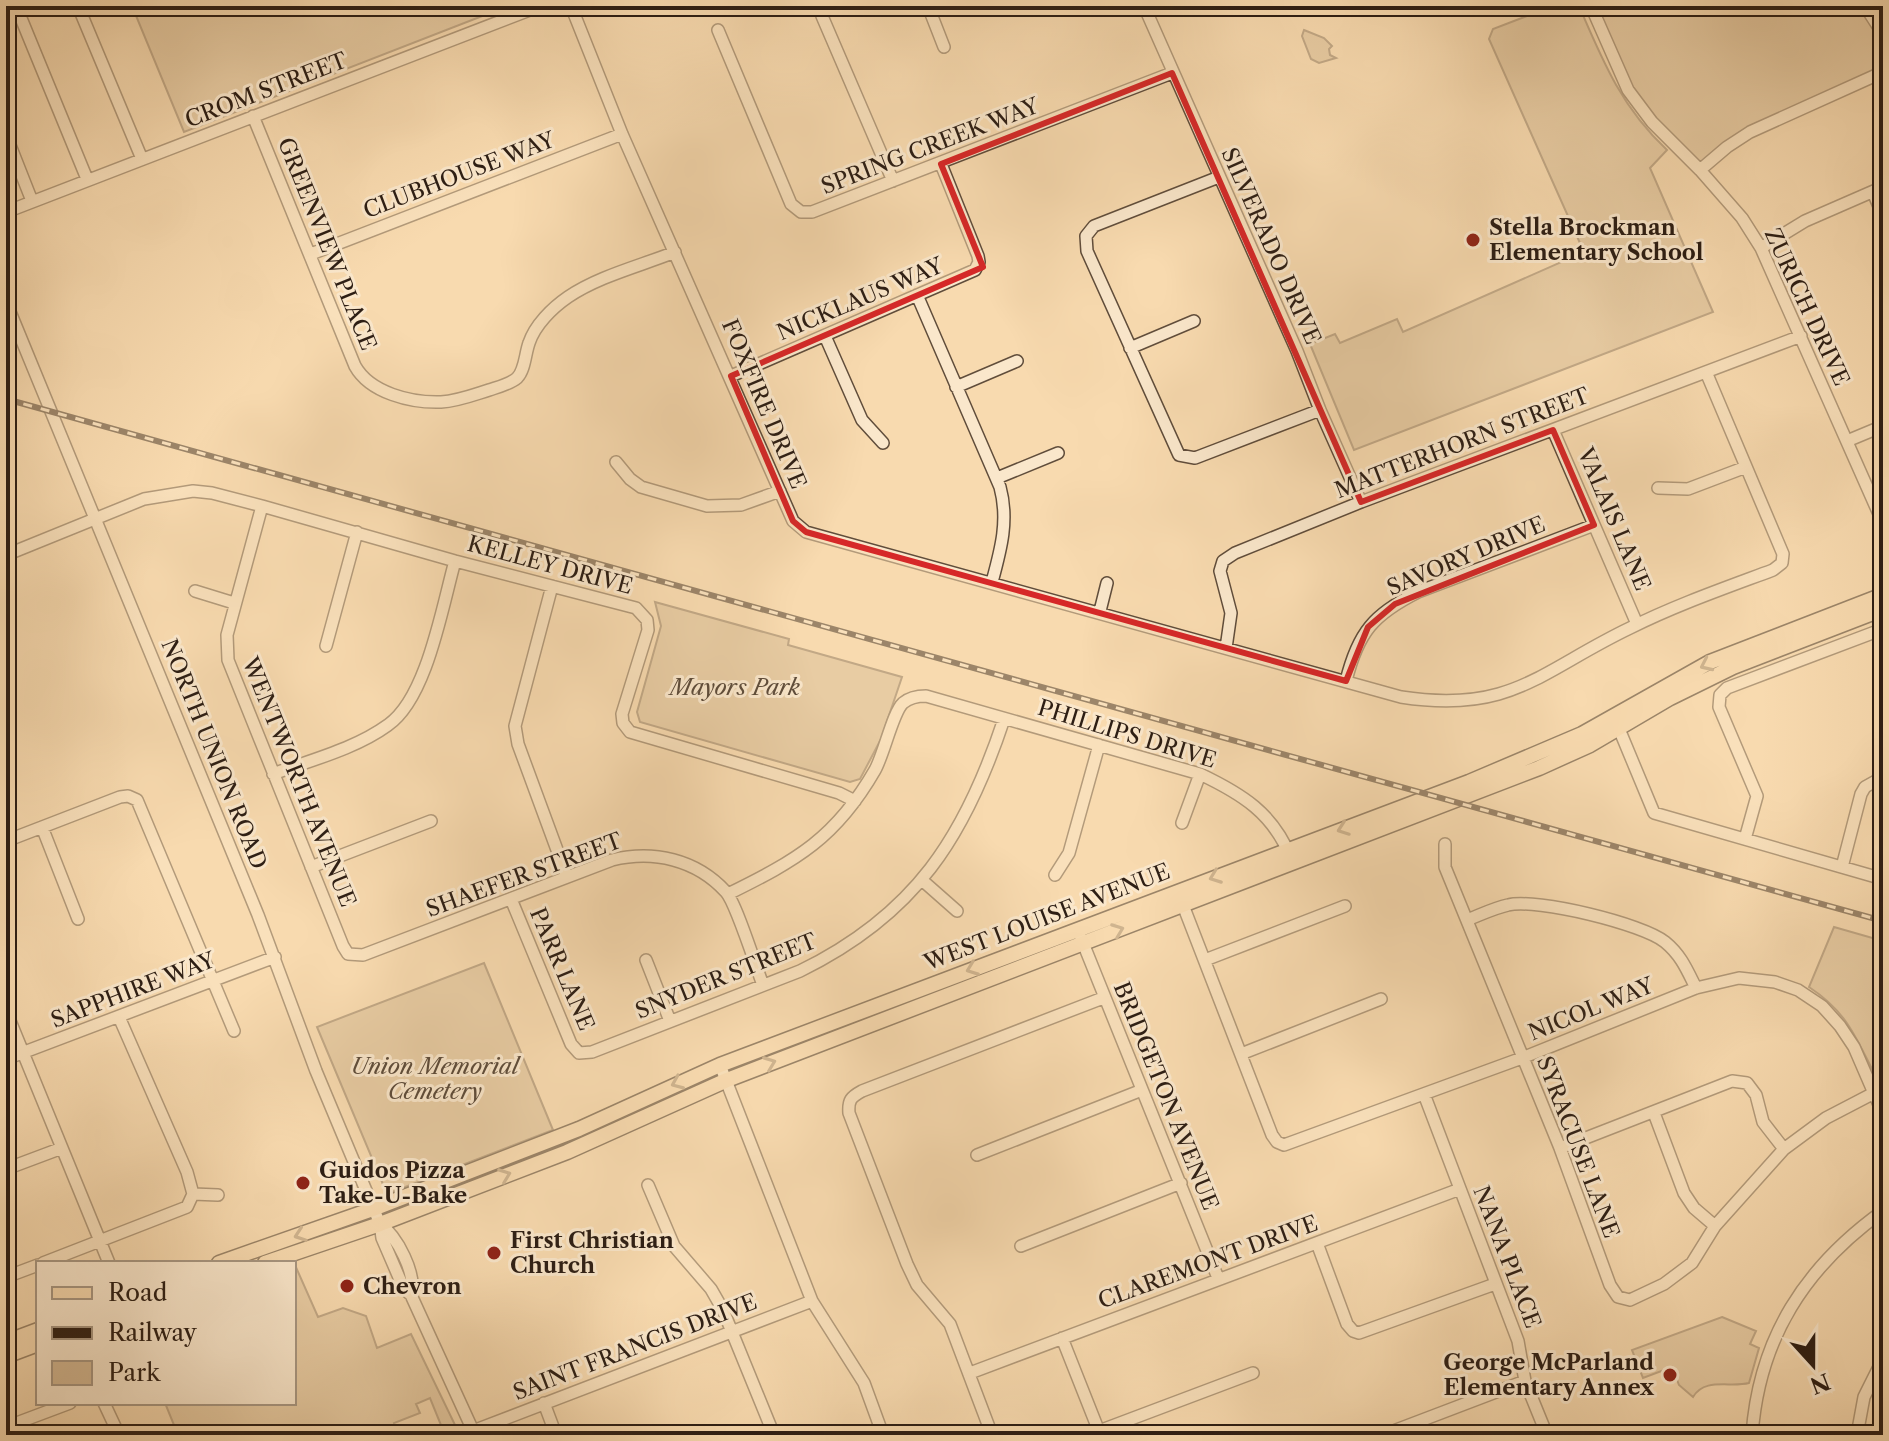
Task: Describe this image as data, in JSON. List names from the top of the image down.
{
  "streets": {
    "main road": ["WEST LOUISE AVENUE"],
    "street": [
      "CROM STREET",
      "SPRING CREEK WAY",
      "CLUBHOUSE WAY",
      "GREENVIEW PLACE",
      "SILVERADO DRIVE",
      "NICKLAUS WAY",
      "ZURICH DRIVE",
      "FOXFIRE DRIVE",
      "MATTERHORN STREET",
      "VALAIS LANE",
      "SAVORY DRIVE",
      "KELLEY DRIVE",
      "PHILLIPS DRIVE",
      "NORTH UNION ROAD",
      "WENTWORTH AVENUE",
      "SHAEFER STREET",
      "PARR LANE",
      "SNYDER STREET",
      "SAPPHIRE WAY",
      "NICOL WAY",
      "BRIDGETON AVENUE",
      "SYRACUSE LANE",
      "NANA PLACE",
      "CLAREMONT DRIVE",
      "SAINT FRANCIS DRIVE"
    ]
  },
  "crossings": [
    ["CROM STREET", "GREENVIEW PLACE"],
    ["SPRING CREEK WAY", "SILVERADO DRIVE"],
    ["SPRING CREEK WAY", "NICKLAUS WAY"],
    ["CLUBHOUSE WAY", "GREENVIEW PLACE"],
    ["CLUBHOUSE WAY", "FOXFIRE DRIVE"],
    ["GREENVIEW PLACE", "FOXFIRE DRIVE"],
    ["SILVERADO DRIVE", "MATTERHORN STREET"],
    ["NICKLAUS WAY", "FOXFIRE DRIVE"],
    ["ZURICH DRIVE", "MATTERHORN STREET"],
    ["FOXFIRE DRIVE", "MATTERHORN STREET"],
    ["FOXFIRE DRIVE", "VALAIS LANE"],
    ["FOXFIRE DRIVE", "SAVORY DRIVE"],
    ["MATTERHORN STREET", "VALAIS LANE"],
    ["VALAIS LANE", "SAVORY DRIVE"],
    ["KELLEY DRIVE", "PHILLIPS DRIVE"],
    ["KELLEY DRIVE", "NORTH UNION ROAD"],
    ["KELLEY DRIVE", "WENTWORTH AVENUE"],
    ["PHILLIPS DRIVE", "WEST LOUISE AVENUE"],
    ["PHILLIPS DRIVE", "SNYDER STREET"],
    ["NORTH UNION ROAD", "WEST LOUISE AVENUE"],
    ["NORTH UNION ROAD", "SAPPHIRE WAY"],
    ["NORTH UNION ROAD", "SAINT FRANCIS DRIVE"],
    ["WENTWORTH AVENUE", "SHAEFER STREET"],
    ["SHAEFER STREET", "PARR LANE"],
    ["WEST LOUISE AVENUE", "BRIDGETON AVENUE"],
    ["PARR LANE", "SNYDER STREET"],
    ["NICOL WAY", "SYRACUSE LANE"],
    ["NICOL WAY", "NANA PLACE"],
    ["BRIDGETON AVENUE", "CLAREMONT DRIVE"],
    ["NANA PLACE", "CLAREMONT DRIVE"]
  ],
  "parks": ["Mayors Park", "Union Memorial Cemetery"],
  "places": [
    "Stella Brockman Elementary School",
    "Guidos Pizza Take-U-Bake",
    "First Christian Church",
    "Chevron",
    "George McParland Elementary Annex"
  ],
  "legend": ["Road", "Railway", "Park"],
  "north": "bottom"
}
